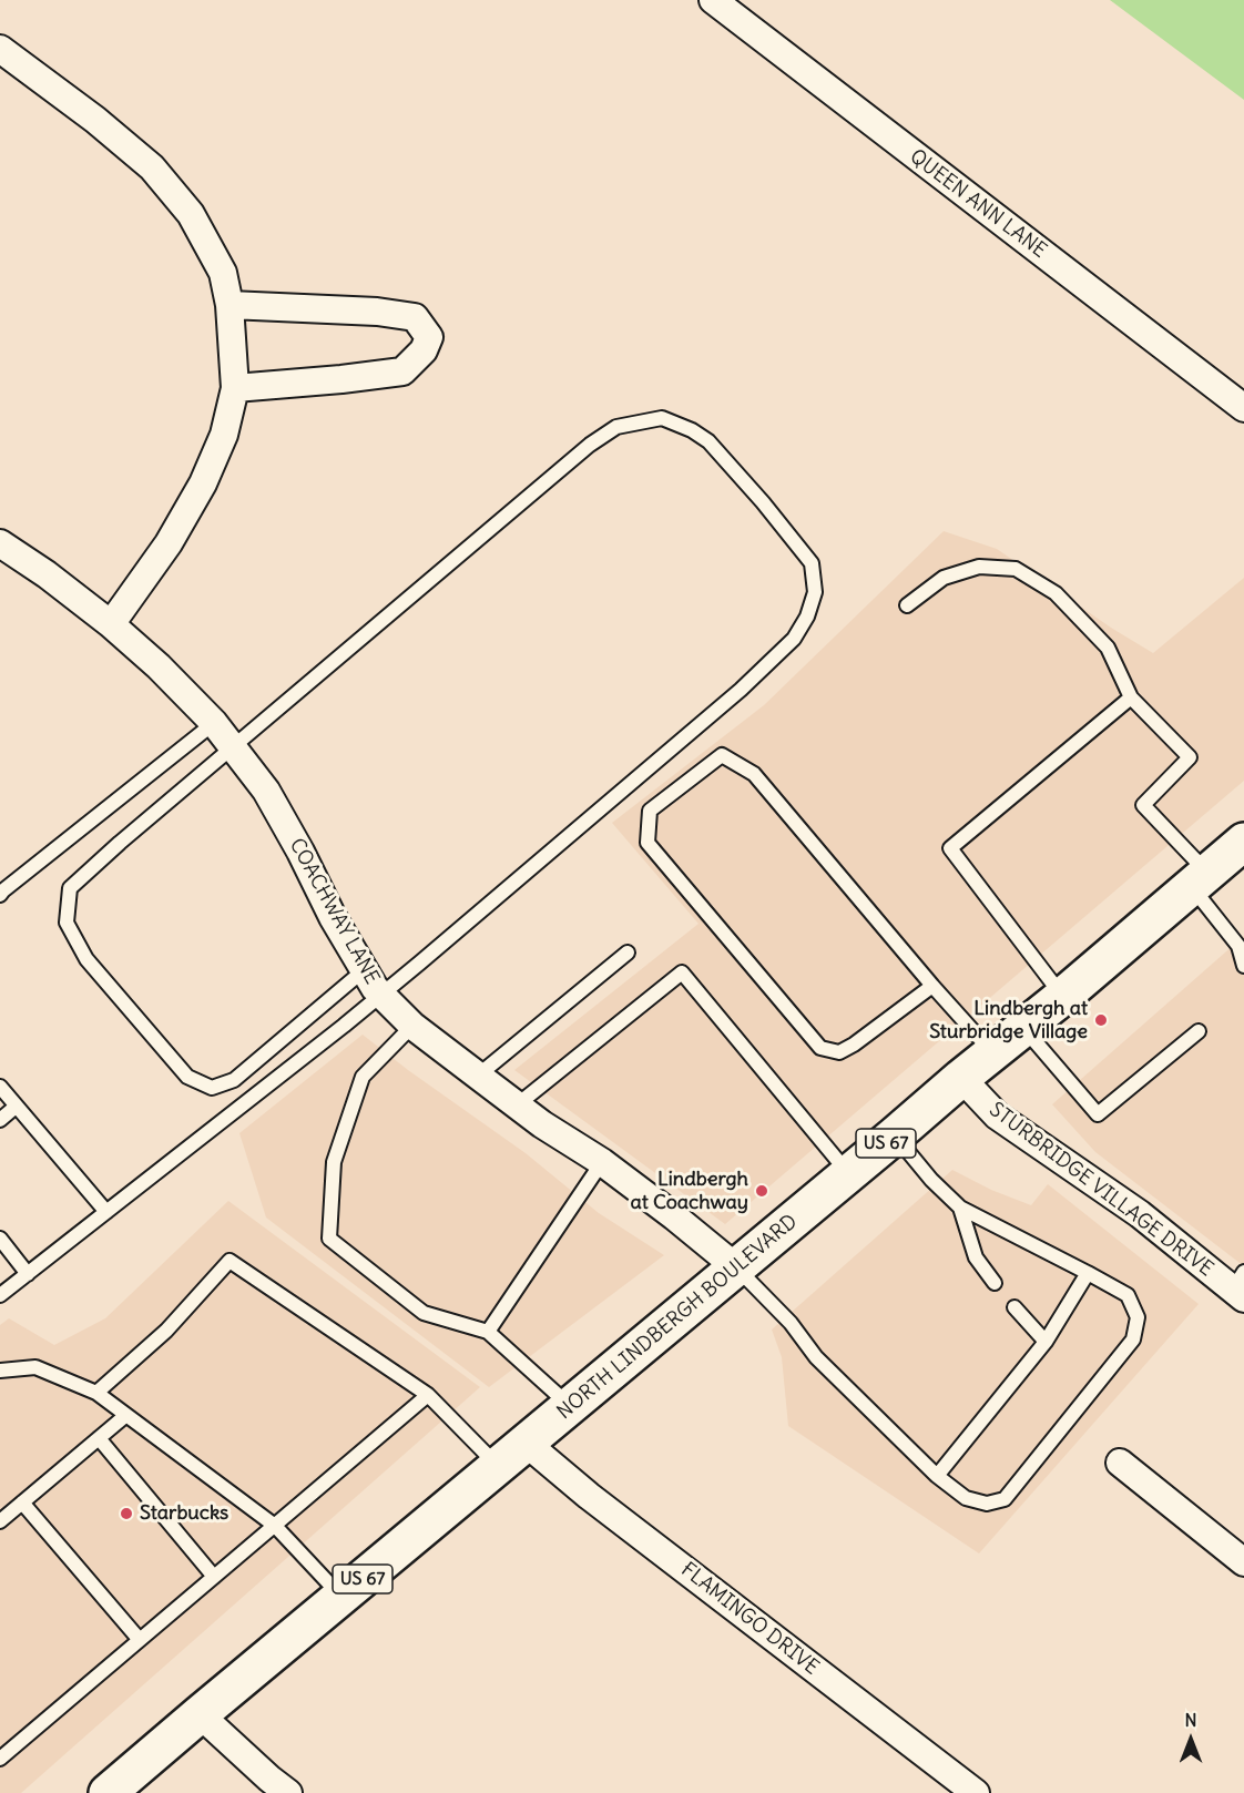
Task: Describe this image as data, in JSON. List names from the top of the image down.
{
  "streets": {
    "main road": ["US 67", "NORTH LINDBERGH BOULEVARD"],
    "street": [
      "QUEEN ANN LANE",
      "COACHWAY LANE",
      "STURBRIDGE VILLAGE DRIVE",
      "FLAMINGO DRIVE"
    ]
  },
  "crossings": [
    ["COACHWAY LANE", "NORTH LINDBERGH BOULEVARD"],
    ["STURBRIDGE VILLAGE DRIVE", "NORTH LINDBERGH BOULEVARD"],
    ["NORTH LINDBERGH BOULEVARD", "FLAMINGO DRIVE"]
  ],
  "places": ["Lindbergh at Sturbridge Village", "Lindbergh at Coachway", "Starbucks"],
  "north": "top"
}
